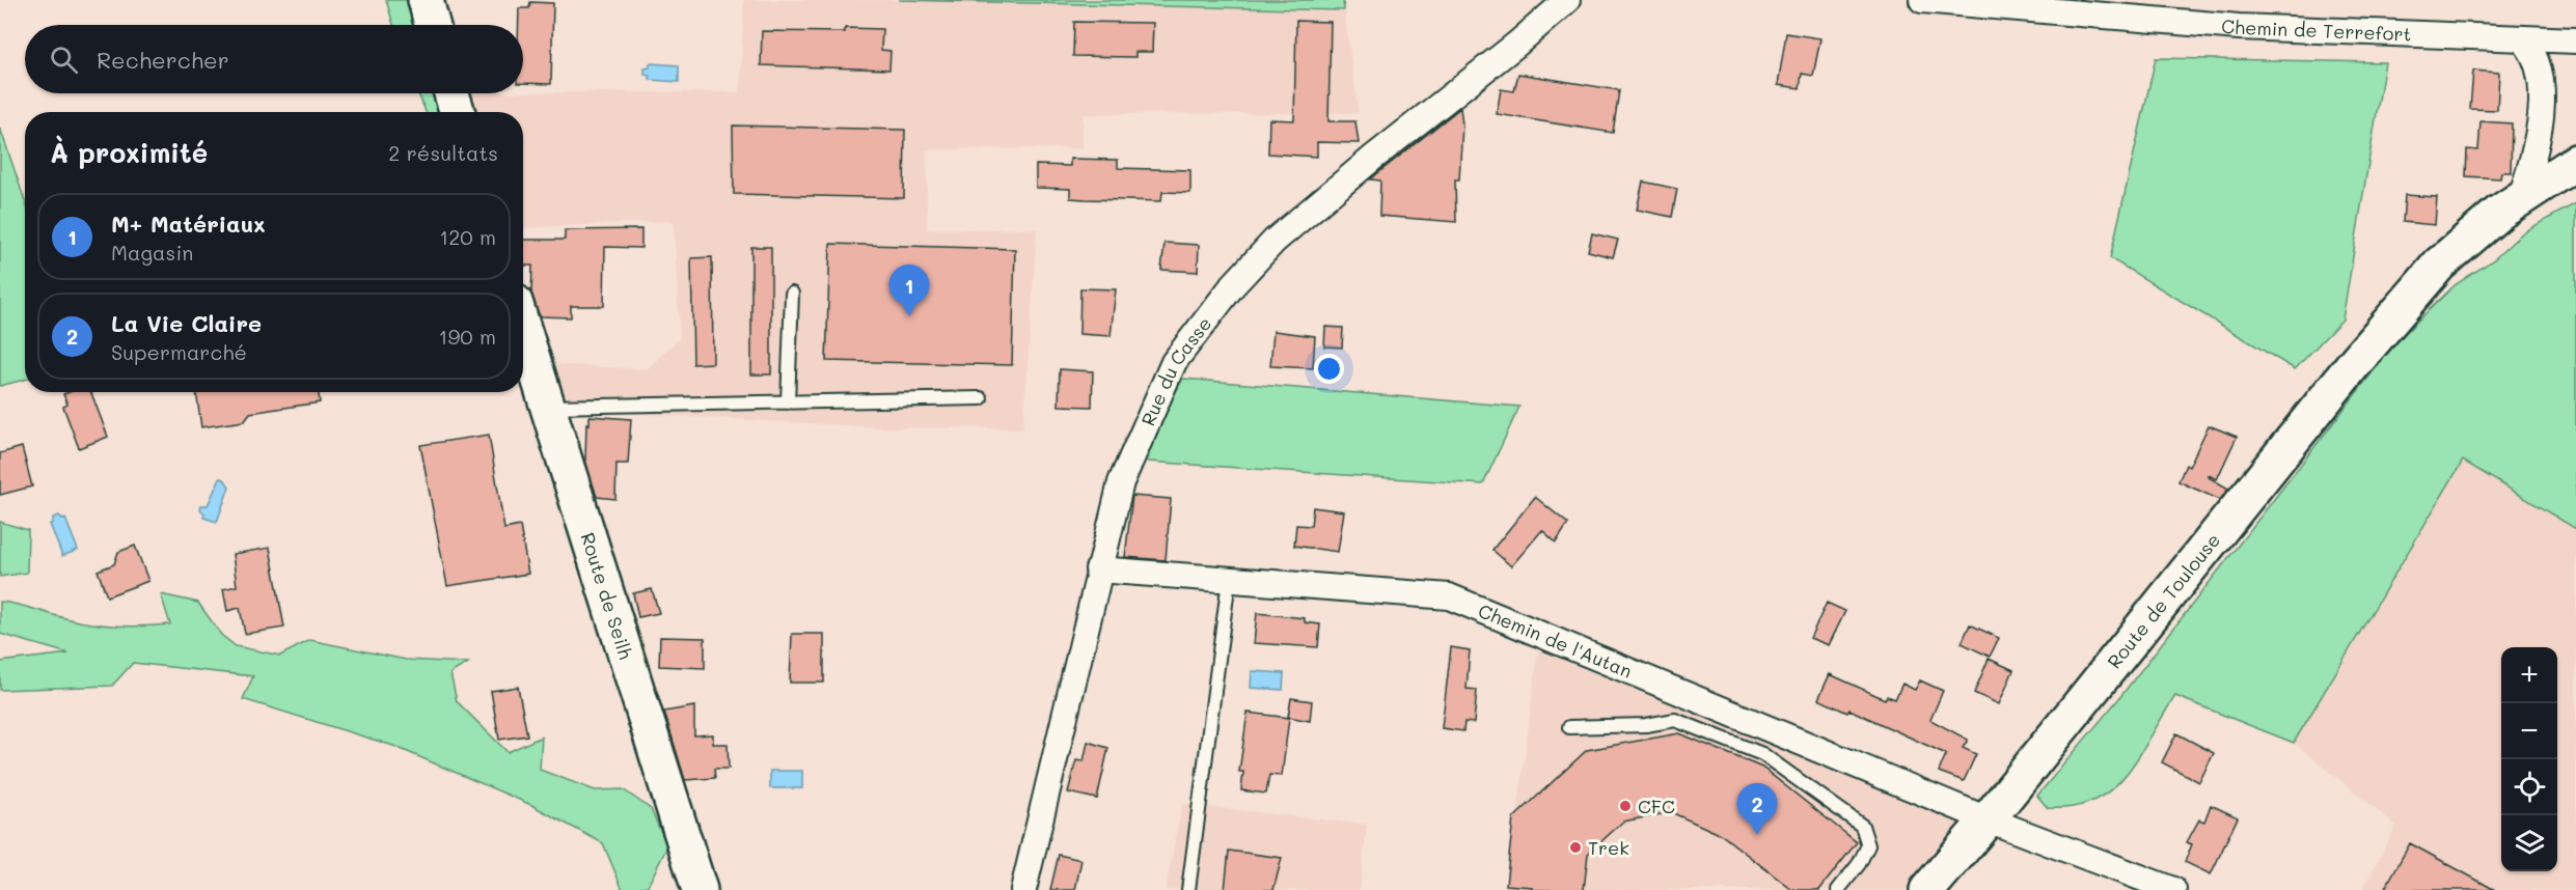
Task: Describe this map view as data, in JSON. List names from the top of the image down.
{
  "streets": {
    "main road": ["Route de Seilh", "Route de Toulouse"],
    "street": ["Chemin de Terrefort", "Rue du Casse", "Chemin de l'Autan"]
  },
  "crossings": [
    ["Rue du Casse", "Chemin de l'Autan"],
    ["Route de Toulouse", "Chemin de l'Autan"]
  ],
  "places": ["CFC", "Trek"],
  "page": {
    "search": "Rechercher",
    "heading": ["À proximité", "2 résultats"],
    "list": [
      {
        "mark": "1",
        "name": "M+ Matériaux",
        "note": "Magasin",
        "value": "120 m"
      },
      {
        "mark": "2",
        "name": "La Vie Claire",
        "note": "Supermarché",
        "value": "190 m"
      }
    ],
    "pins": ["1", "2"],
    "map_buttons": ["+", "−"]
  }
}
